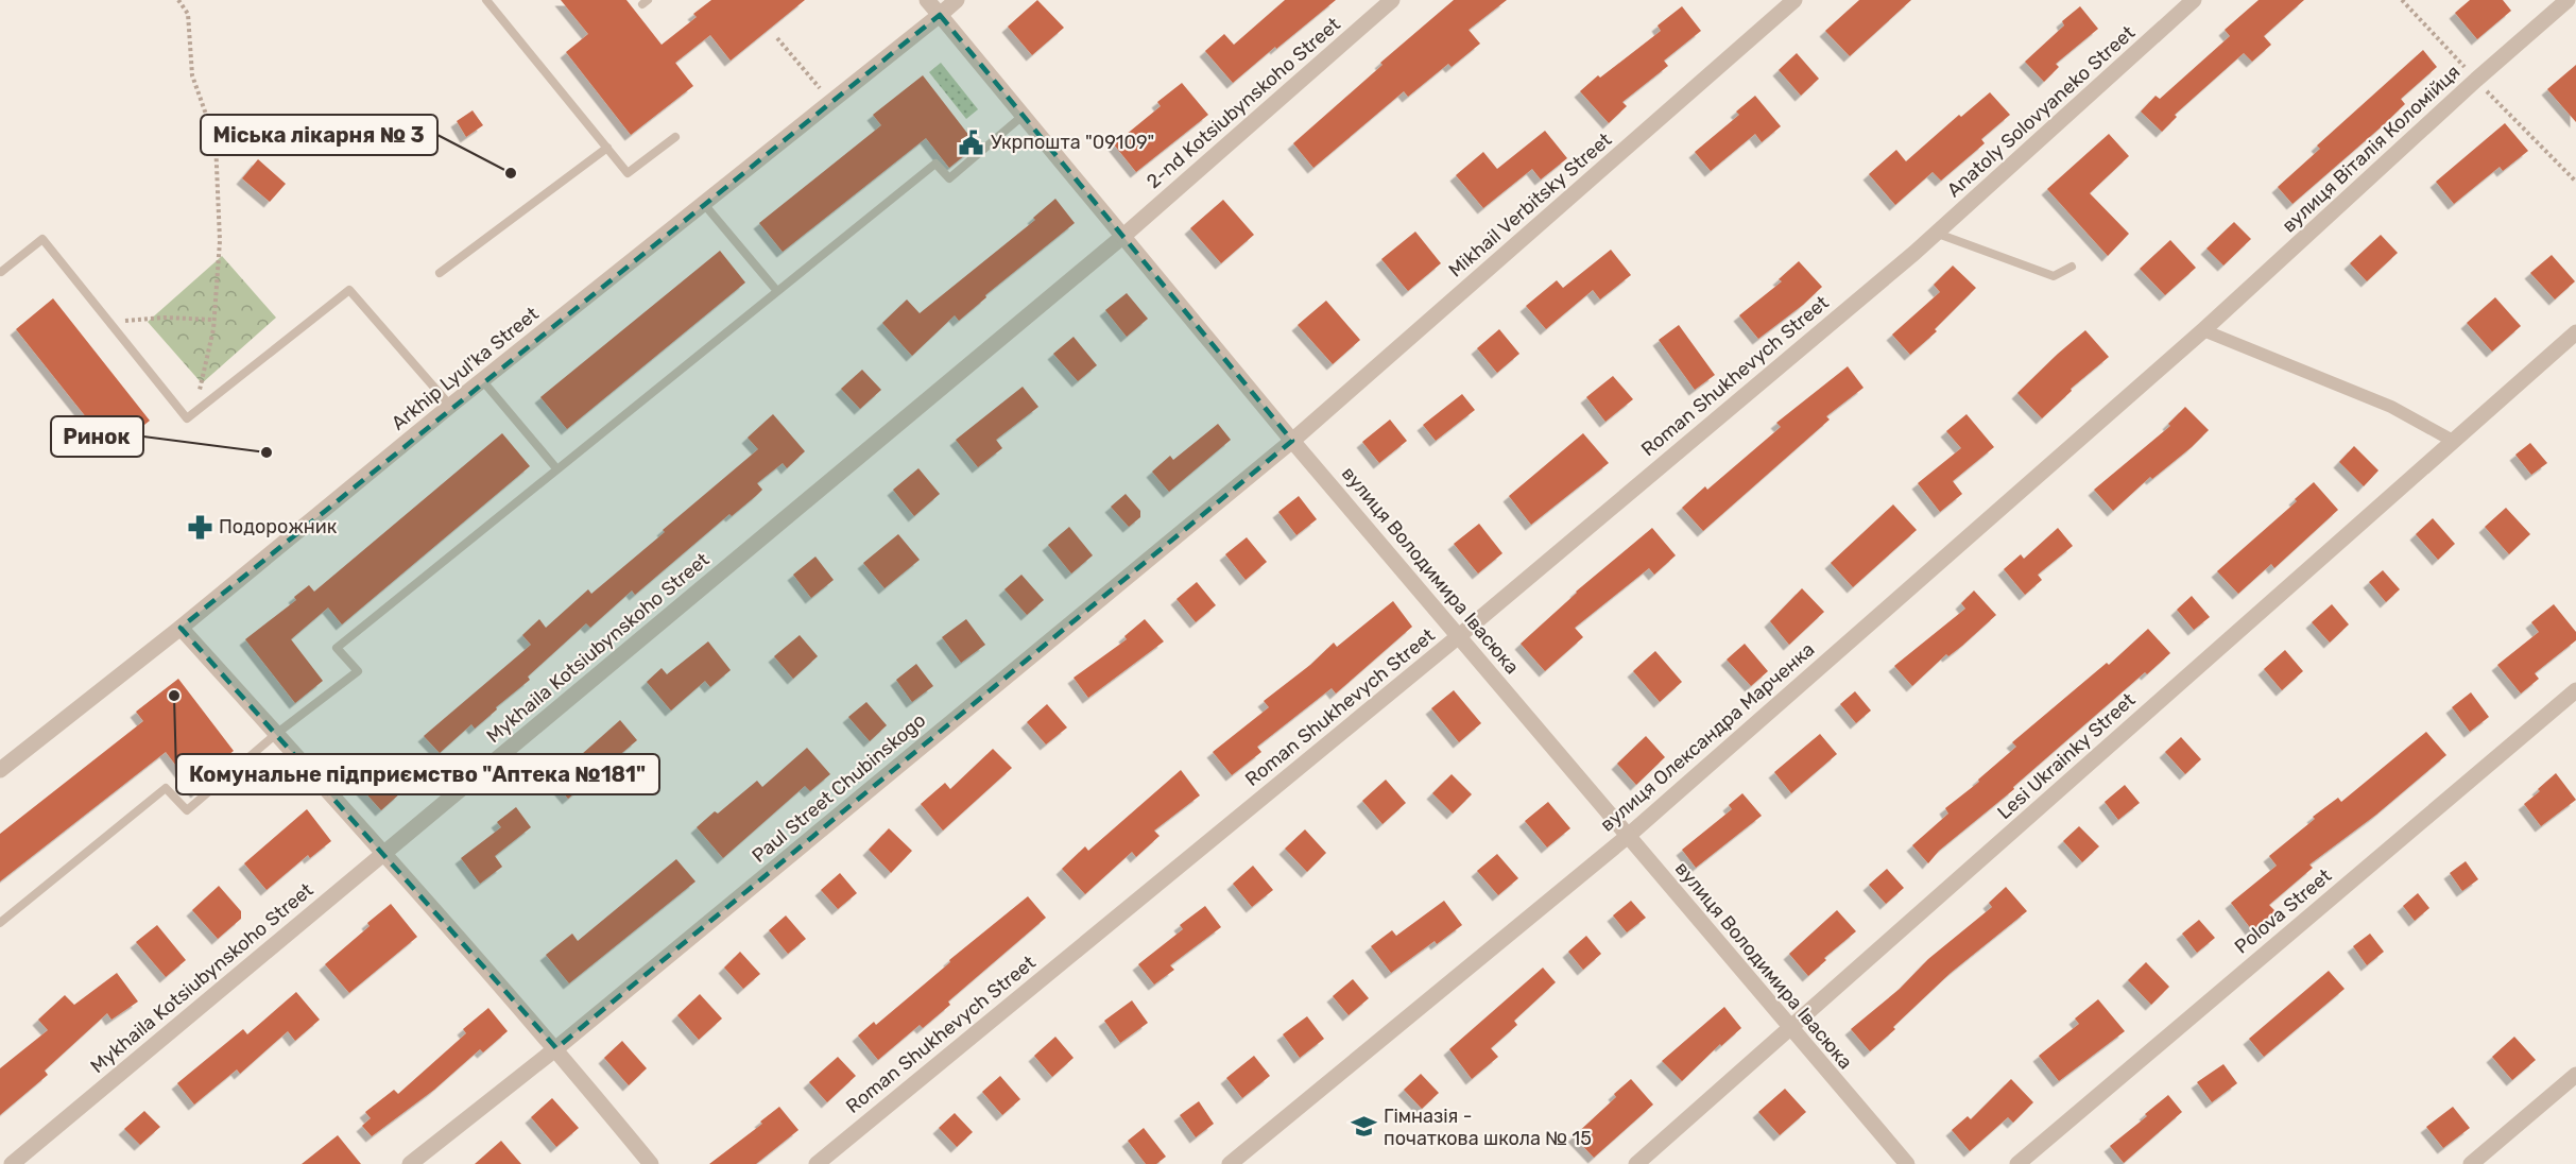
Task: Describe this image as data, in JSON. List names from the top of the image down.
{
  "streets": {
    "street": [
      "2-nd Kotsiubynskoho Street",
      "Anatoly Solovyaneko Street",
      "вулиця Віталія Коломійця",
      "Mikhail Verbitsky Street",
      "Arkhip Lyul'ka Street",
      "Roman Shukhevych Street",
      "вулиця Володимира Івасюка",
      "Mykhaila Kotsiubynskoho Street",
      "вулиця Олександра Марченка",
      "Lesi Ukrainky Street",
      "Paul Street Chubinskogo",
      "Polova Street"
    ]
  },
  "crossings": [
    ["2-nd Kotsiubynskoho Street", "вулиця Володимира Івасюка"],
    ["2-nd Kotsiubynskoho Street", "Mykhaila Kotsiubynskoho Street"],
    ["Anatoly Solovyaneko Street", "Roman Shukhevych Street"],
    ["вулиця Віталія Коломійця", "вулиця Олександра Марченка"],
    ["Mikhail Verbitsky Street", "вулиця Володимира Івасюка"],
    ["Mikhail Verbitsky Street", "Paul Street Chubinskogo"],
    ["Arkhip Lyul'ka Street", "вулиця Володимира Івасюка"],
    ["Roman Shukhevych Street", "вулиця Володимира Івасюка"],
    ["вулиця Володимира Івасюка", "Mykhaila Kotsiubynskoho Street"],
    ["вулиця Володимира Івасюка", "вулиця Олександра Марченка"],
    ["вулиця Володимира Івасюка", "Lesi Ukrainky Street"],
    ["вулиця Володимира Івасюка", "Paul Street Chubinskogo"]
  ],
  "places": {
    "public building": ["Укрпошта \"09109\""],
    "other": ["Міська лікарня № 3", "Ринок", "Комунальне підприємство \"Аптека №181\""],
    "pharmacy": ["Подорожник"],
    "school or university": ["Гімназія - початкова школа № 15"]
  }
}
